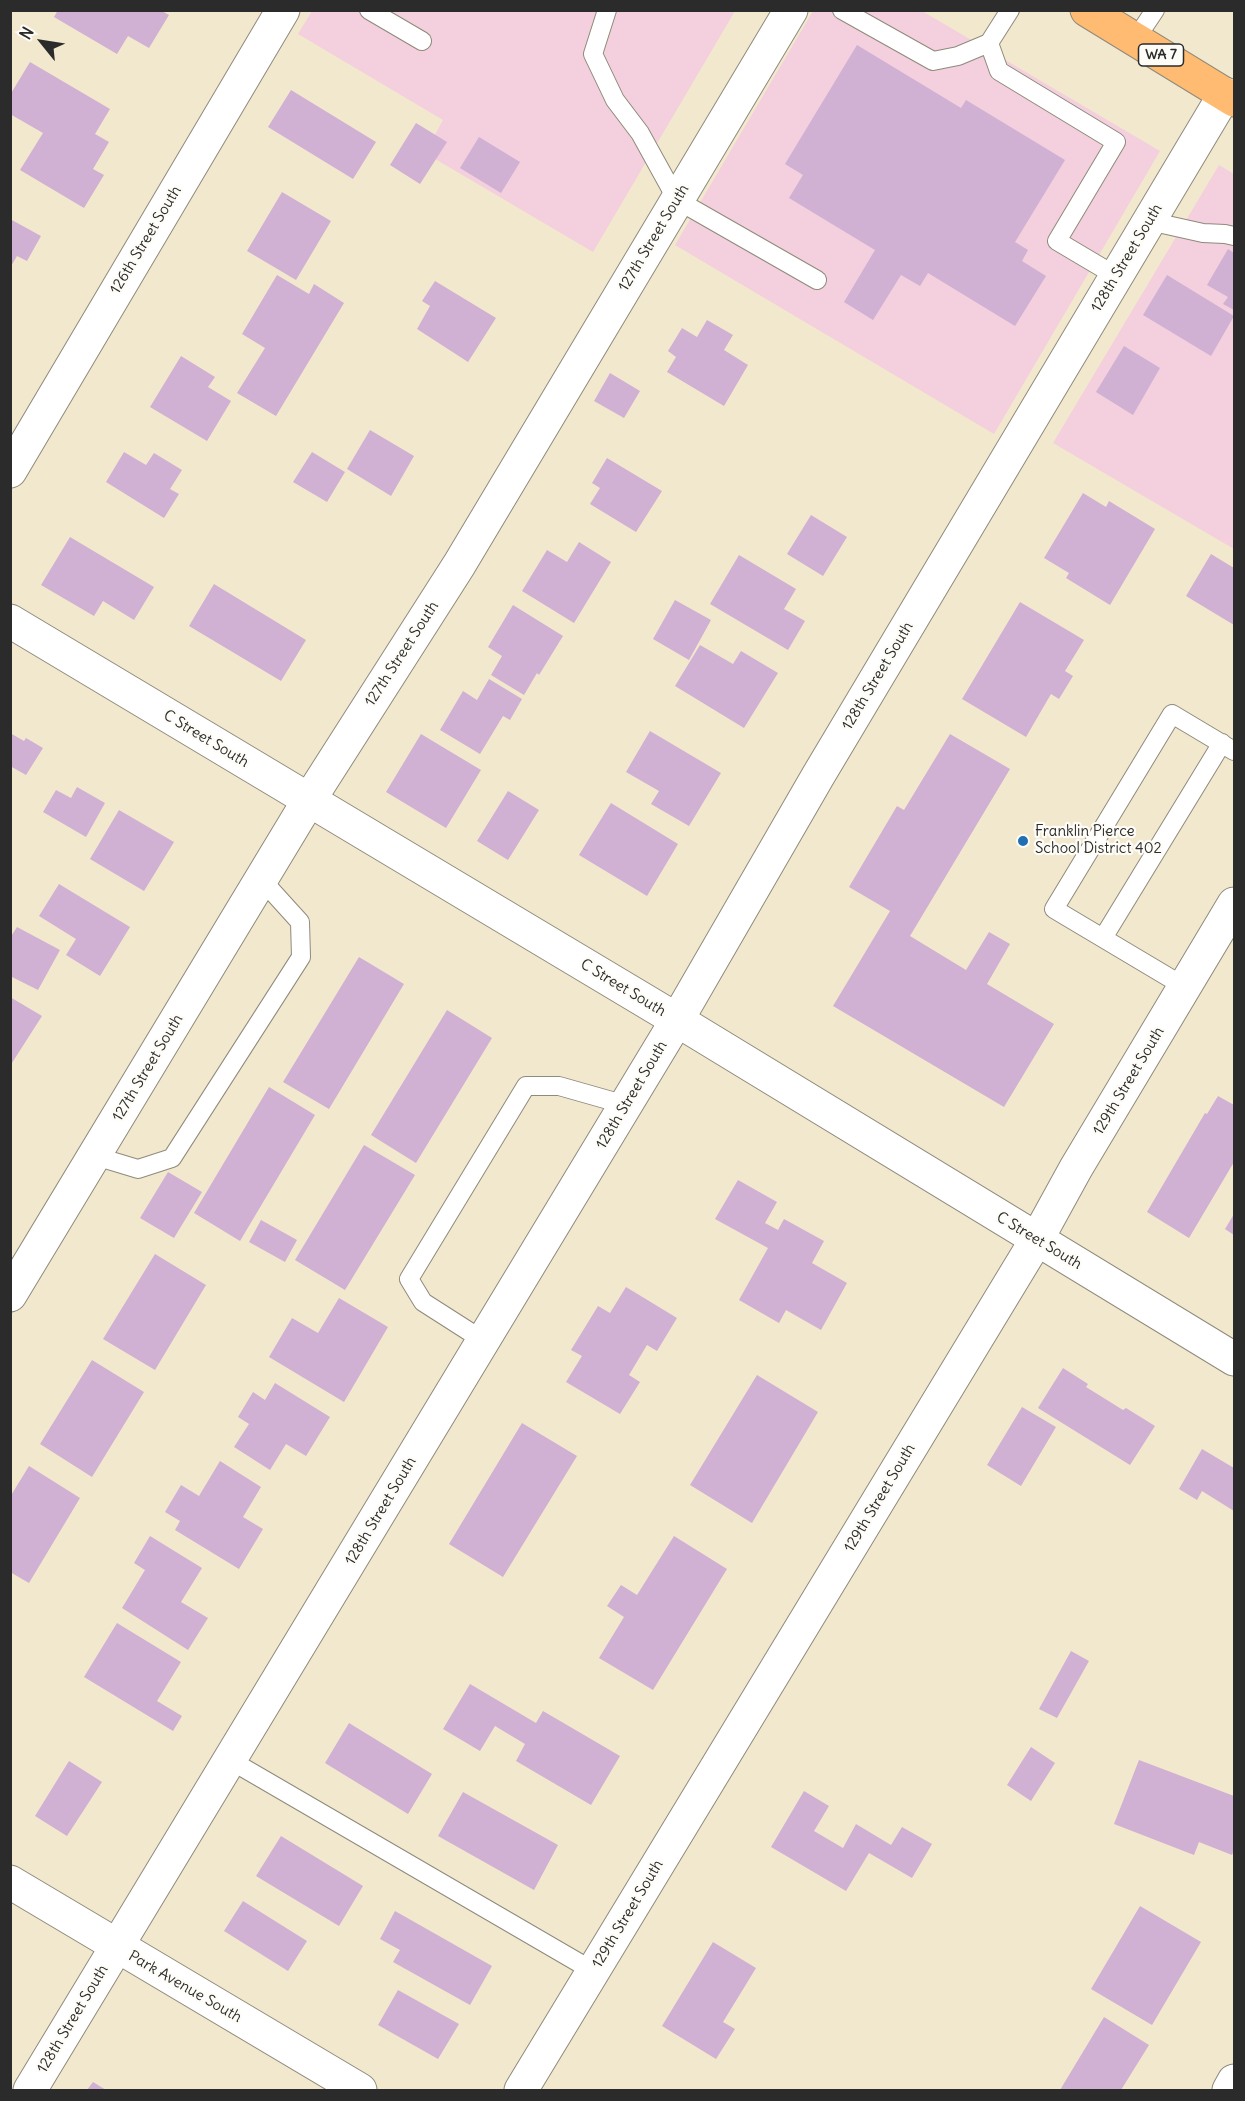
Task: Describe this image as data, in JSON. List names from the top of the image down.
{
  "streets": {
    "main road": ["WA 7"],
    "street": [
      "127th Street South",
      "126th Street South",
      "128th Street South",
      "C Street South",
      "129th Street South",
      "Park Avenue South"
    ]
  },
  "crossings": [
    ["WA 7", "128th Street South"],
    ["127th Street South", "C Street South"],
    ["128th Street South", "C Street South"],
    ["128th Street South", "Park Avenue South"],
    ["C Street South", "129th Street South"]
  ],
  "places": ["Franklin Pierce School District 402"],
  "north": "top left"
}
